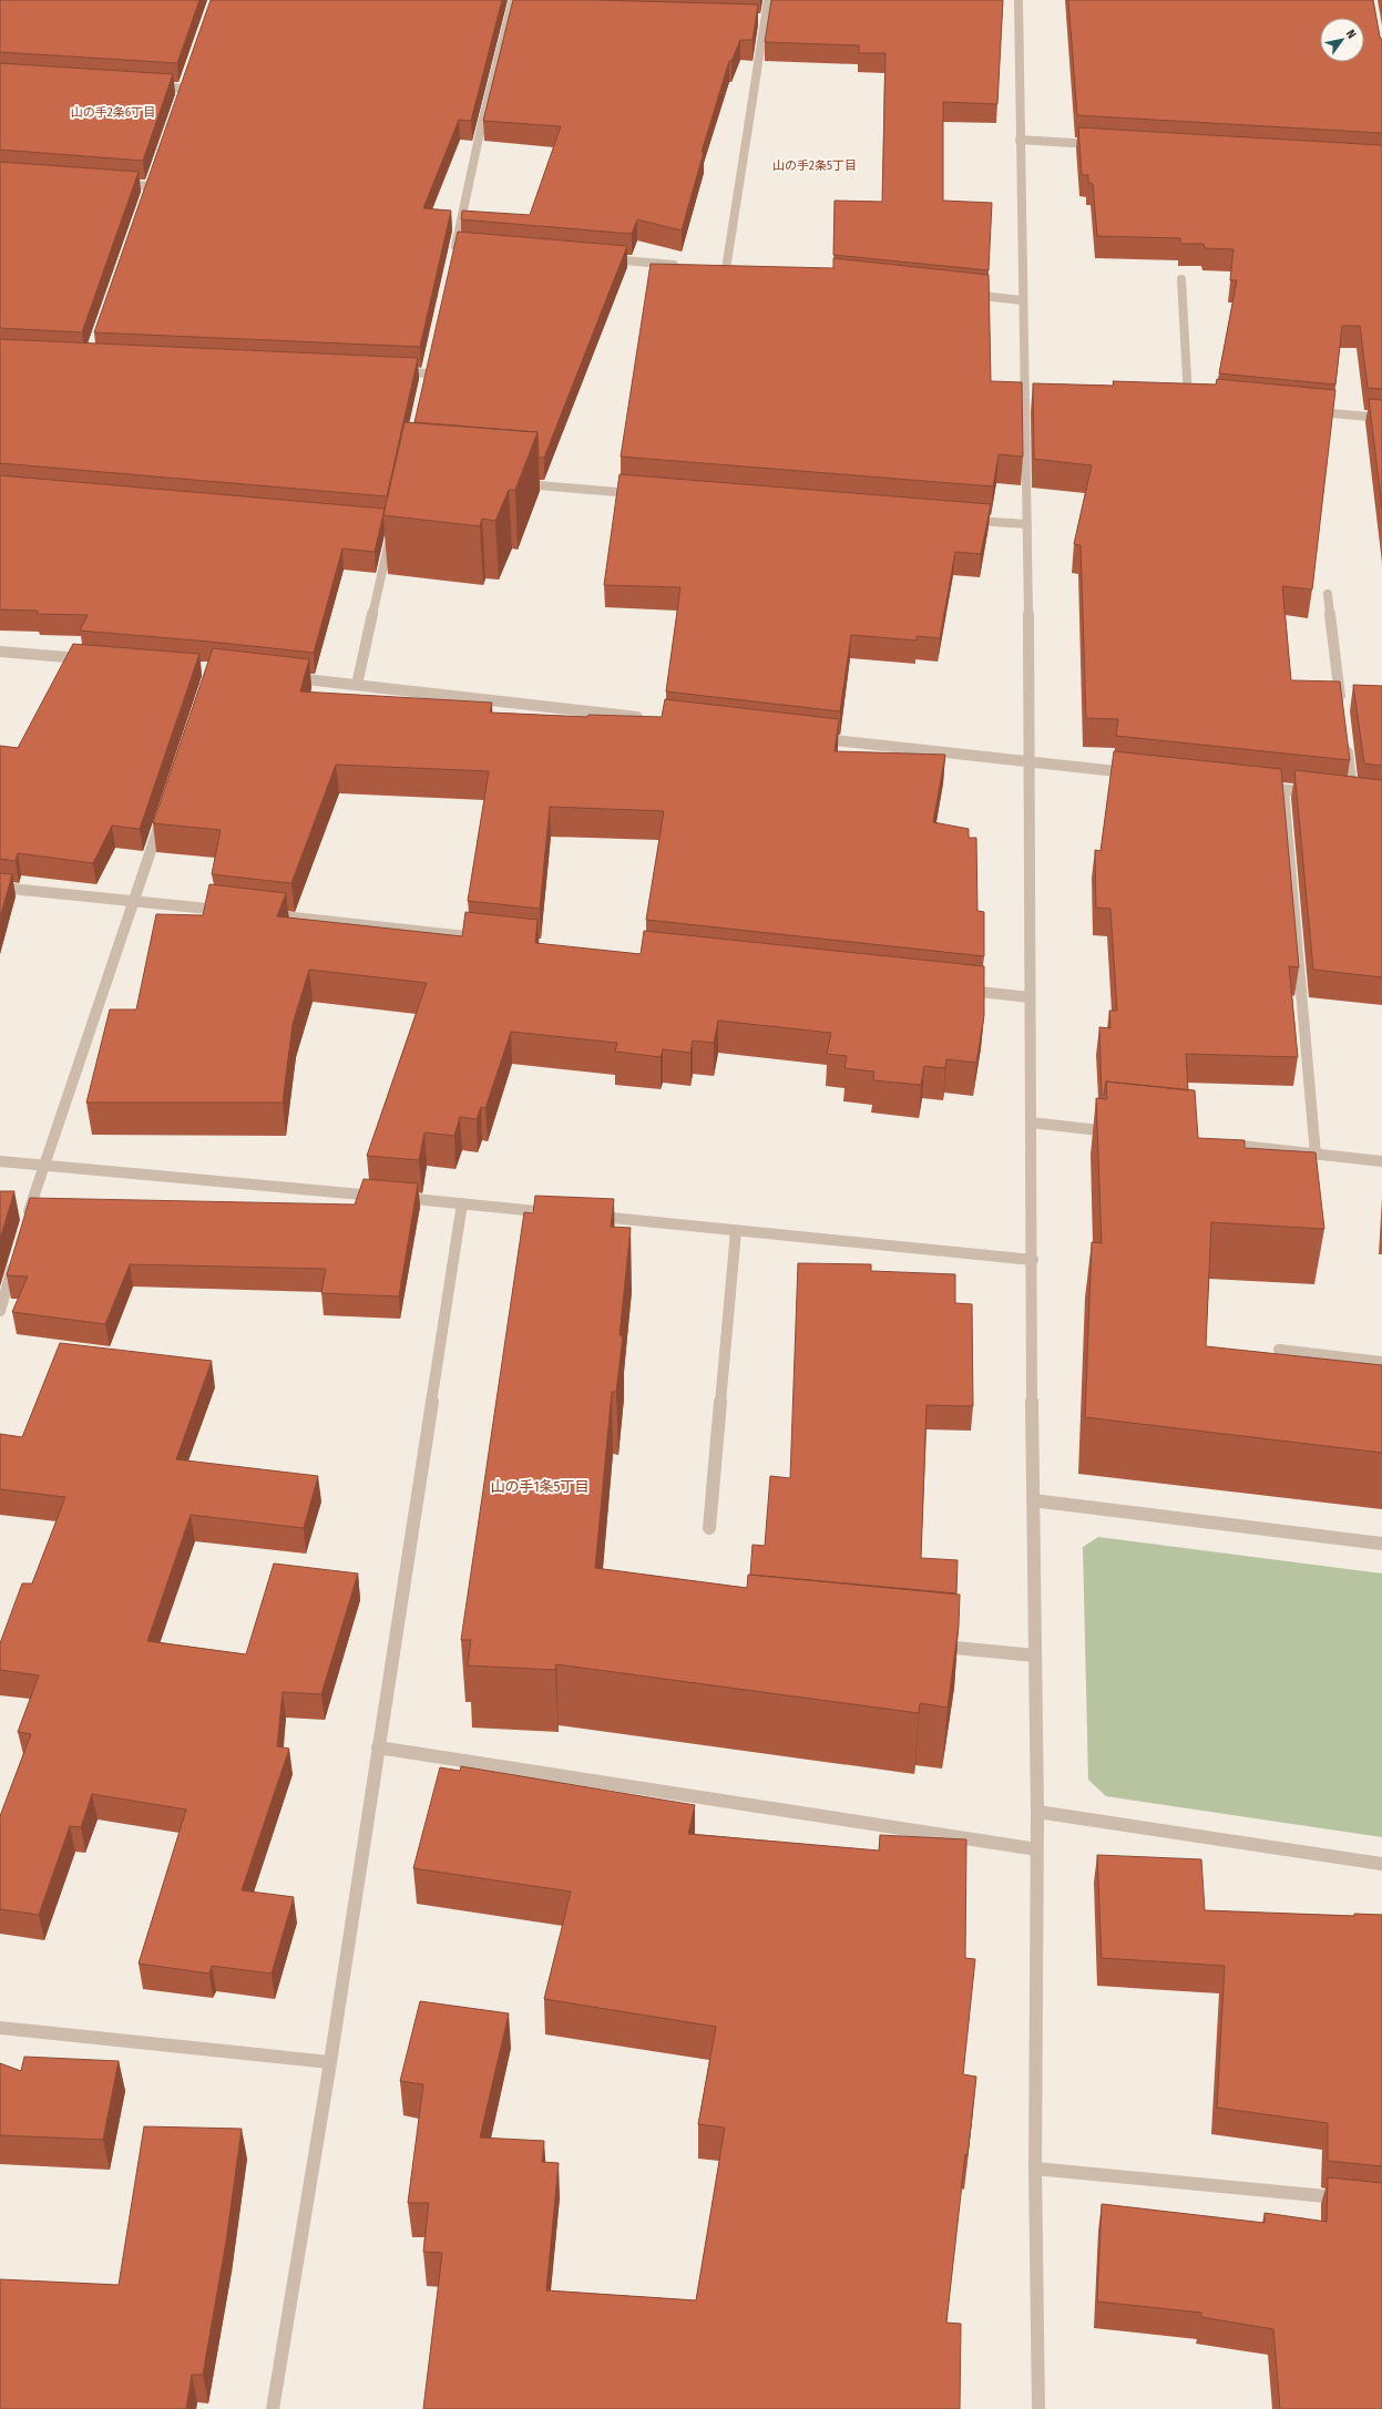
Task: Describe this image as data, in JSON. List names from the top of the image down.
{
  "districts": ["山の手2条6丁目", "山の手2条5丁目", "山の手1条5丁目"],
  "north": "top right"
}
